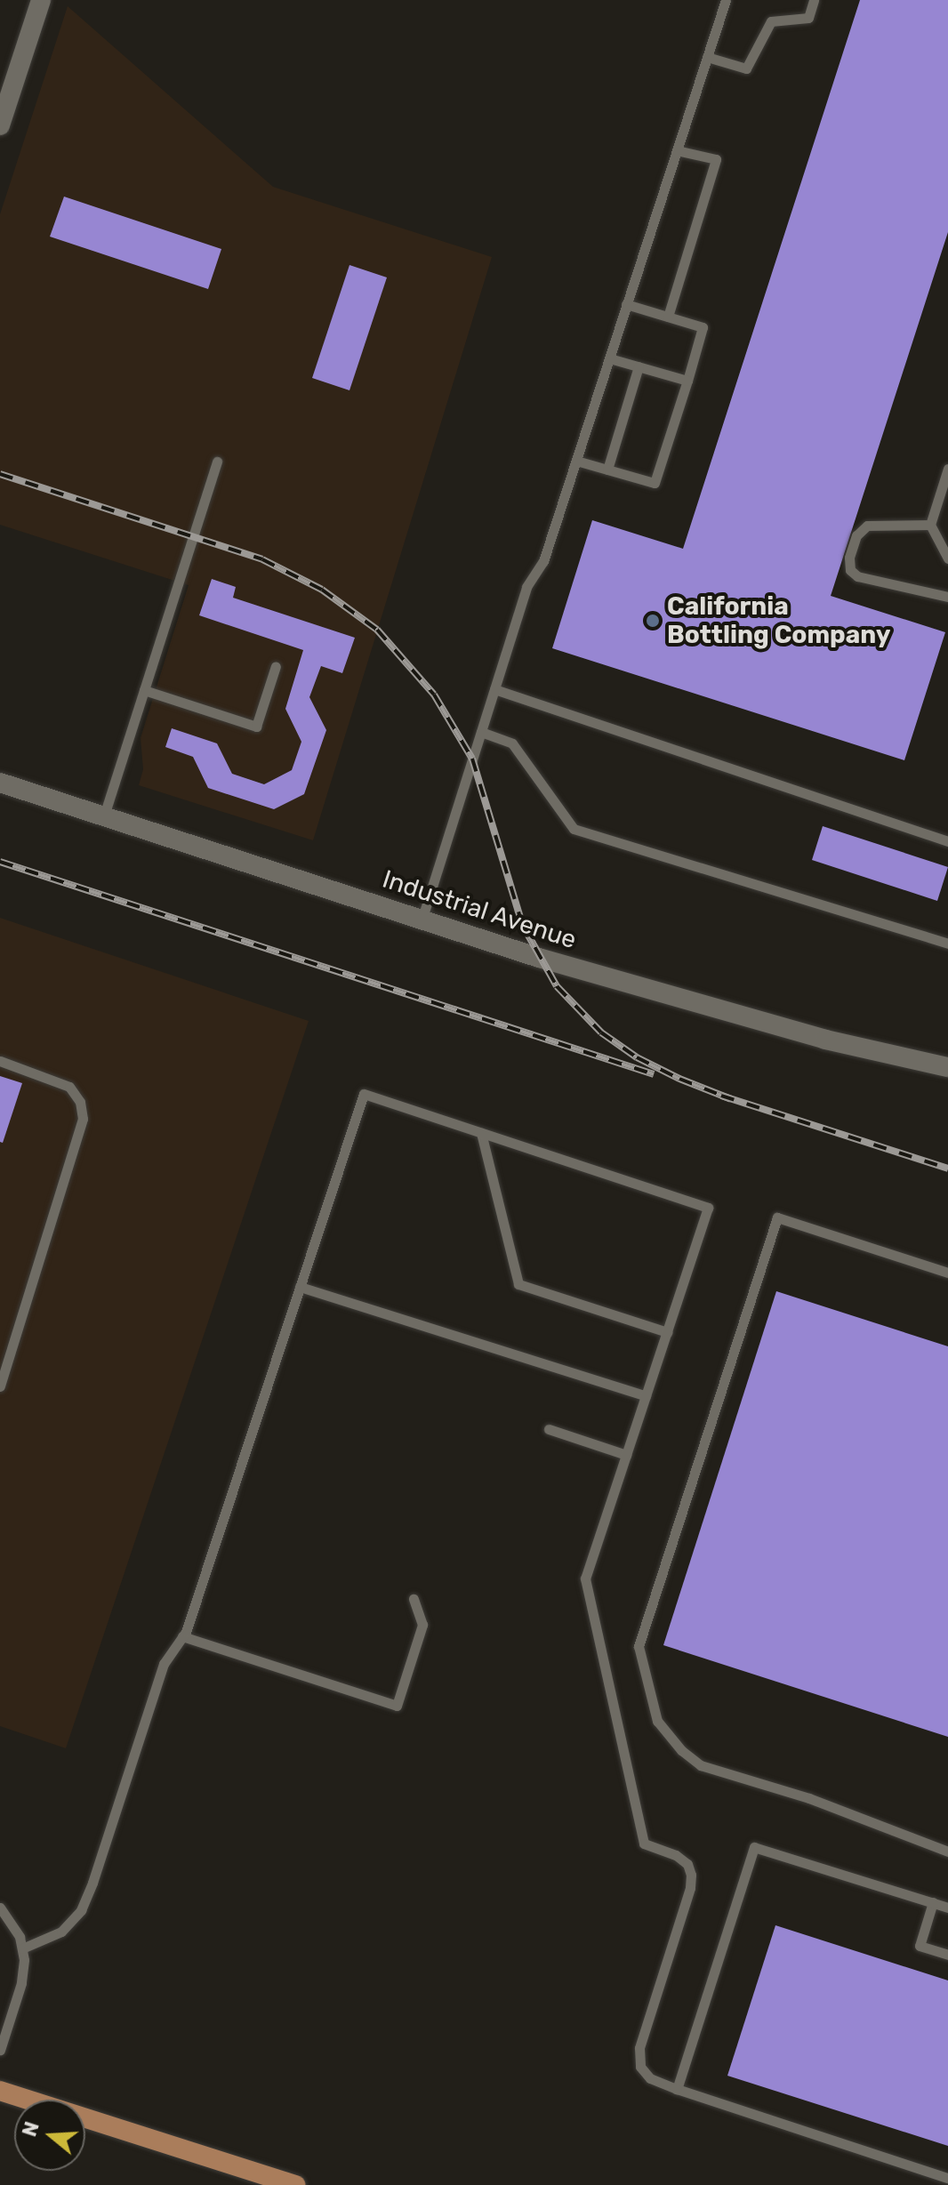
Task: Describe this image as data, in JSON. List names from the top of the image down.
{
  "streets": {
    "street": ["Industrial Avenue"]
  },
  "places": ["California Bottling Company"],
  "north": "left"
}
